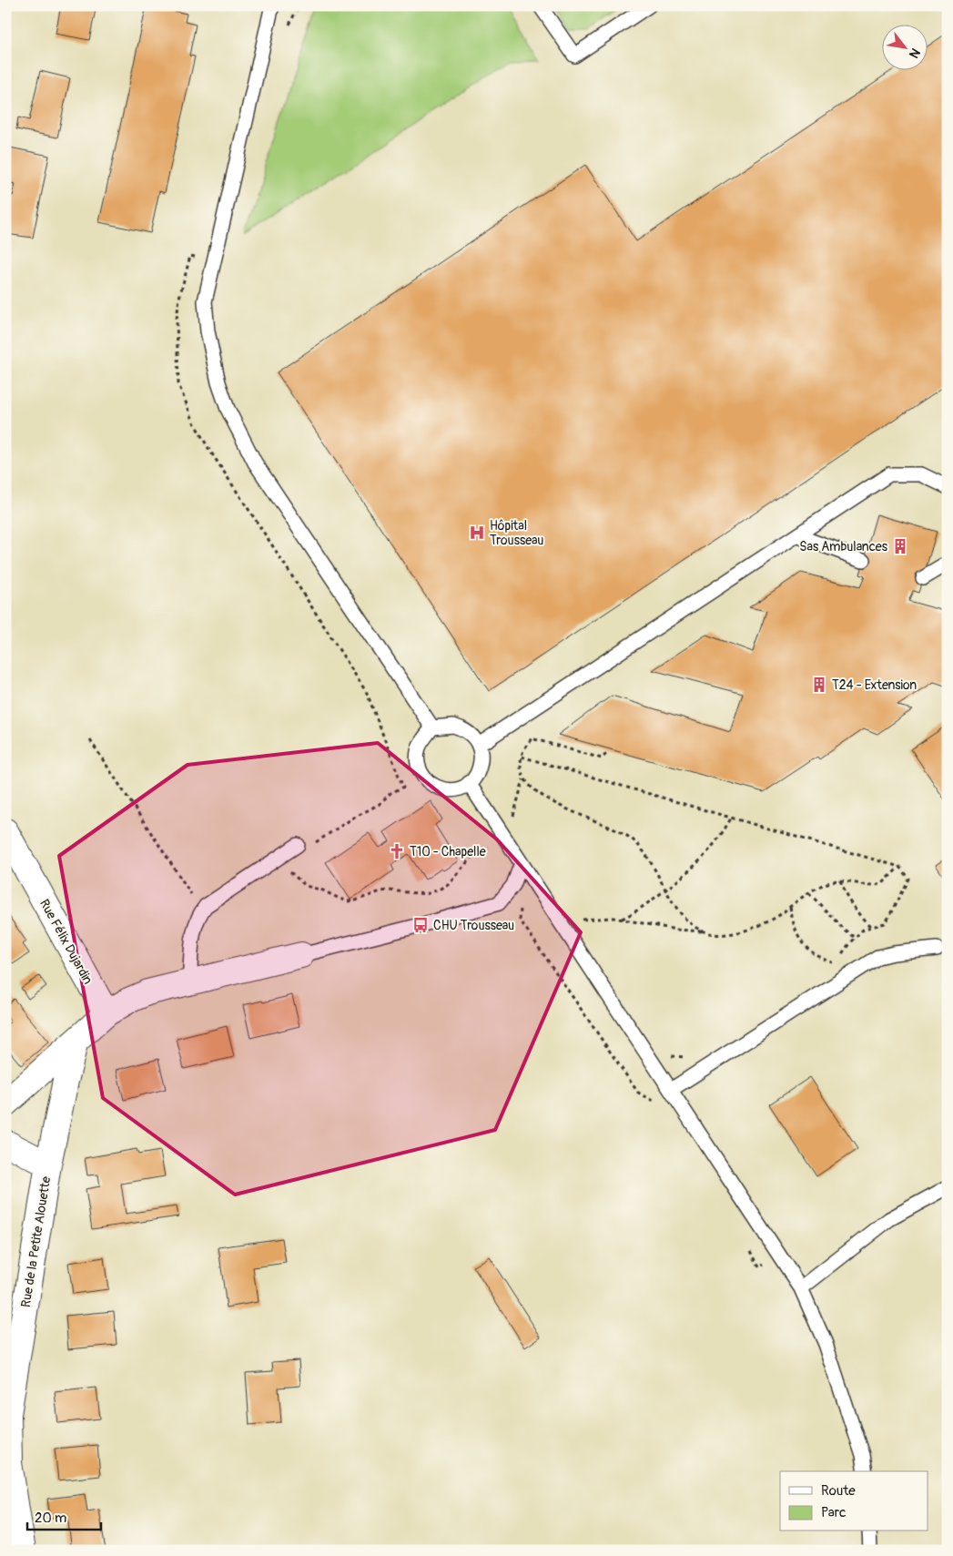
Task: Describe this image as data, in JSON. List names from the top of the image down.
{
  "streets": {
    "street": ["Rue Félix Dujardin", "Rue de la Petite Alouette"]
  },
  "places": {
    "hospital": ["Hôpital Trousseau"],
    "building": ["Sas Ambulances", "T24 - Extension"],
    "church": ["T10 - Chapelle"],
    "bus stop": ["CHU Trousseau"]
  },
  "legend": ["Route", "Parc"],
  "scale_bar": "20 m",
  "north": "bottom right"
}
